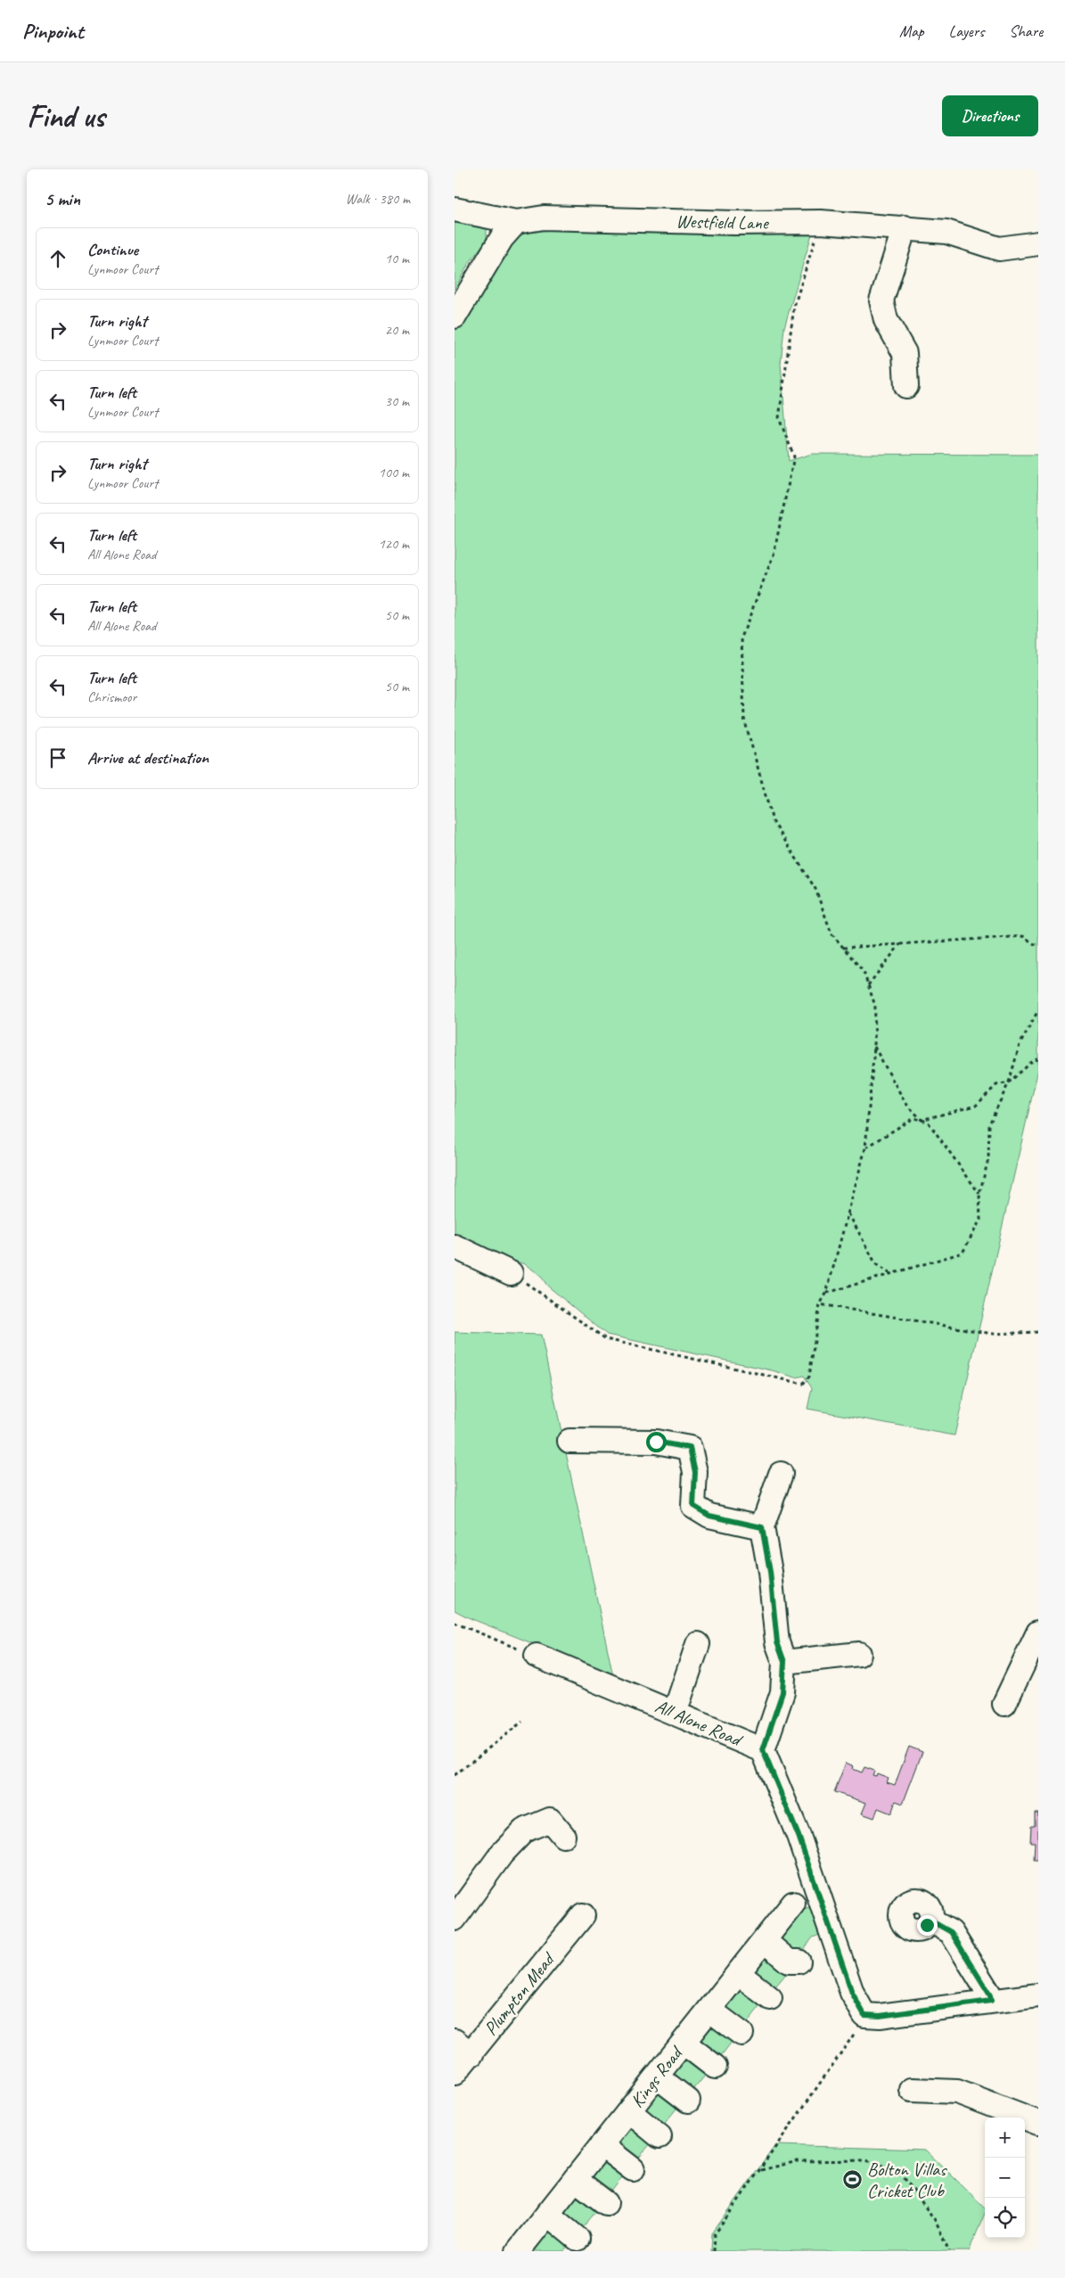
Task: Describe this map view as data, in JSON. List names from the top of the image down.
{
  "streets": {
    "street": [
      "Westfield Lane",
      "All Alone Road",
      "Plumpton Mead",
      "Kings Road"
    ]
  },
  "places": {
    "sports": ["Bolton Villas Cricket Club"]
  },
  "page": {
    "header": "Pinpoint",
    "nav": ["Map", "Layers", "Share"],
    "buttons": "Directions",
    "title": "Find us",
    "heading": ["5 min", "Walk · 380 m"],
    "list": [
      ["Continue", "Lynmoor Court", "10 m"],
      ["Turn right", "Lynmoor Court", "20 m"],
      ["Turn left", "Lynmoor Court", "30 m"],
      ["Turn right", "Lynmoor Court", "100 m"],
      ["Turn left", "All Alone Road", "120 m"],
      ["Turn left", "All Alone Road", "50 m"],
      ["Turn left", "Chrismoor", "50 m"],
      "Arrive at destination"
    ],
    "map_buttons": ["+", "−"]
  }
}
